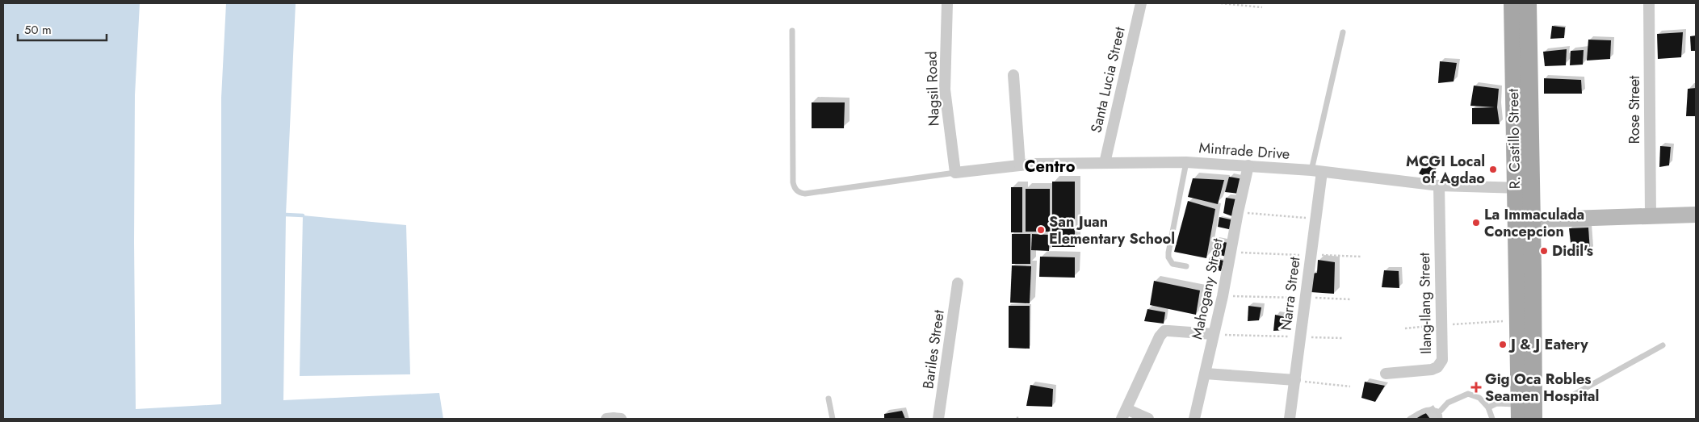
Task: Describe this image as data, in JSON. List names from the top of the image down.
{
  "streets": {
    "main road": ["R. Castillo Street"],
    "street": [
      "Santa Lucia Street",
      "Nagsil Road",
      "Rose Street",
      "Mintrade Drive",
      "Mahogany Street",
      "Narra Street",
      "Ilang-Ilang Street",
      "Bariles Street"
    ]
  },
  "crossings": [
    ["Santa Lucia Street", "Mintrade Drive"],
    ["Nagsil Road", "Mintrade Drive"],
    ["R. Castillo Street", "Mintrade Drive"],
    ["Mintrade Drive", "Mahogany Street"],
    ["Mintrade Drive", "Narra Street"],
    ["Mintrade Drive", "Ilang-Ilang Street"]
  ],
  "districts": ["Centro"],
  "places": {
    "other": [
      "MCGI Local of Agdao",
      "La Immaculada Concepcion",
      "San Juan Elementary School",
      "Didil's",
      "J & J Eatery"
    ],
    "health": ["Gig Oca Robles Seamen Hospital"]
  },
  "scale_bar": "50 m"
}
